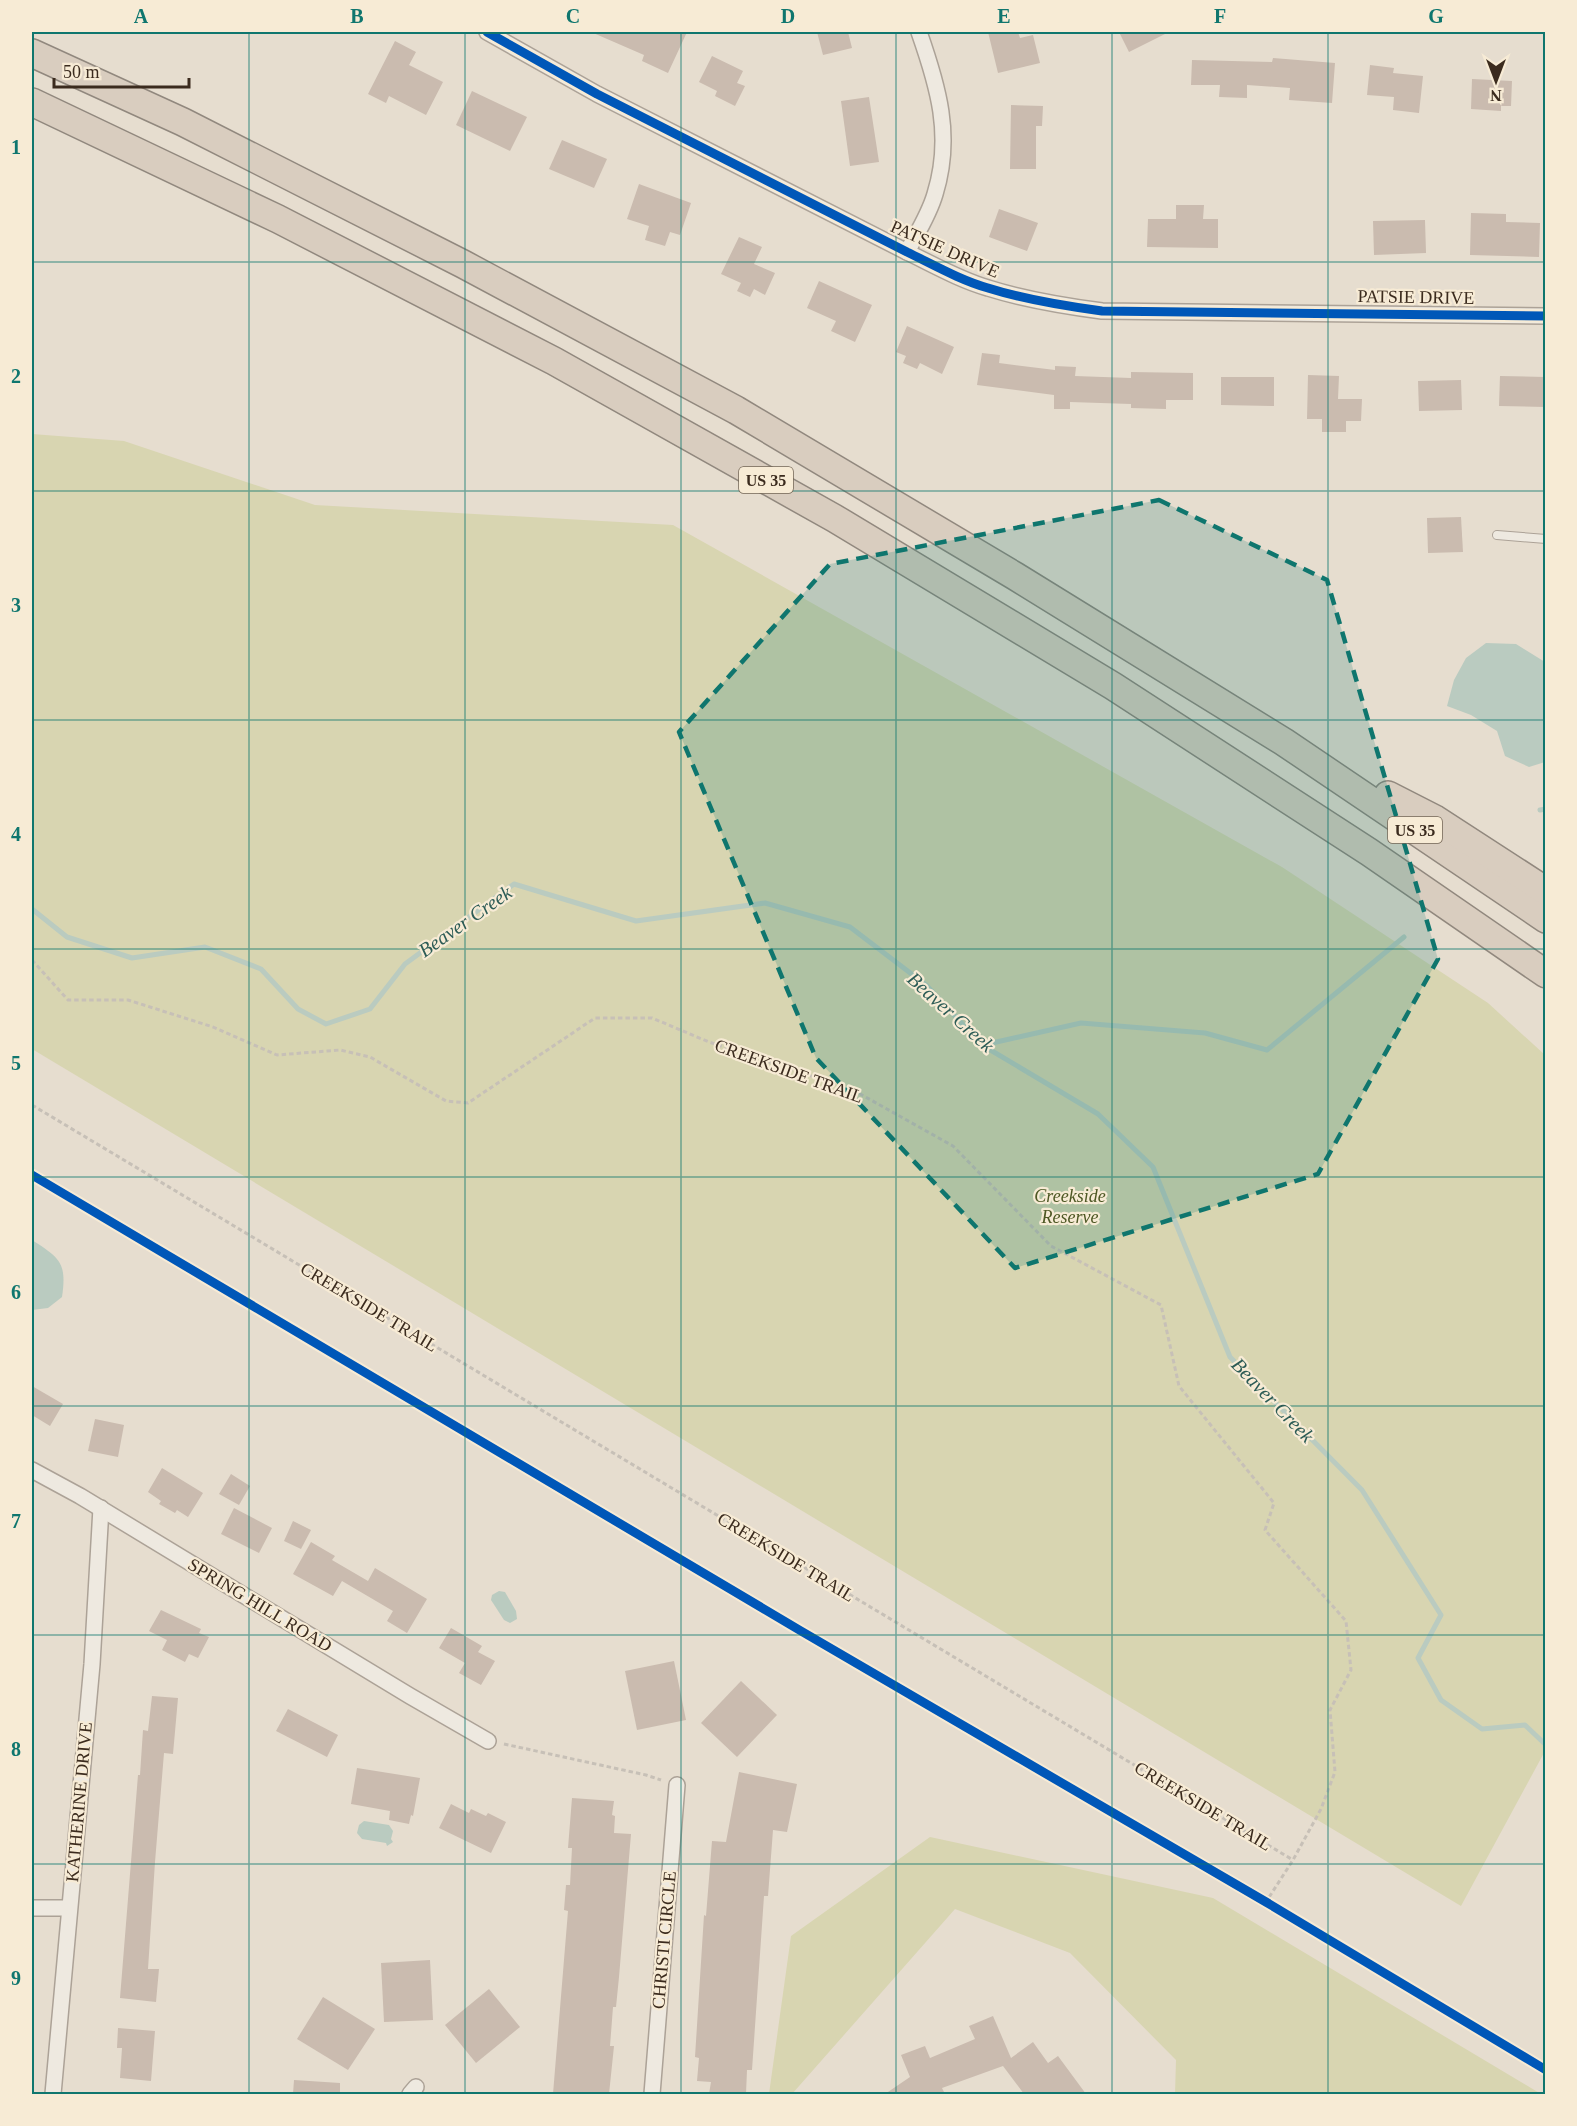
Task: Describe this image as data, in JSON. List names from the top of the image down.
{
  "streets": {
    "highway": ["US 35"],
    "street": [
      "PATSIE DRIVE",
      "SPRING HILL ROAD",
      "KATHERINE DRIVE",
      "CHRISTI CIRCLE"
    ],
    "path": ["CREEKSIDE TRAIL"]
  },
  "crossings": [
    ["SPRING HILL ROAD", "KATHERINE DRIVE"]
  ],
  "water": ["Beaver Creek"],
  "parks": ["Creekside Reserve"],
  "scale_bar": "50 m",
  "north": "bottom",
  "grid": {
    "columns": [
      "A",
      "B",
      "C",
      "D",
      "E",
      "F",
      "G"
    ],
    "rows": [
      "1",
      "2",
      "3",
      "4",
      "5",
      "6",
      "7",
      "8",
      "9"
    ]
  }
}
